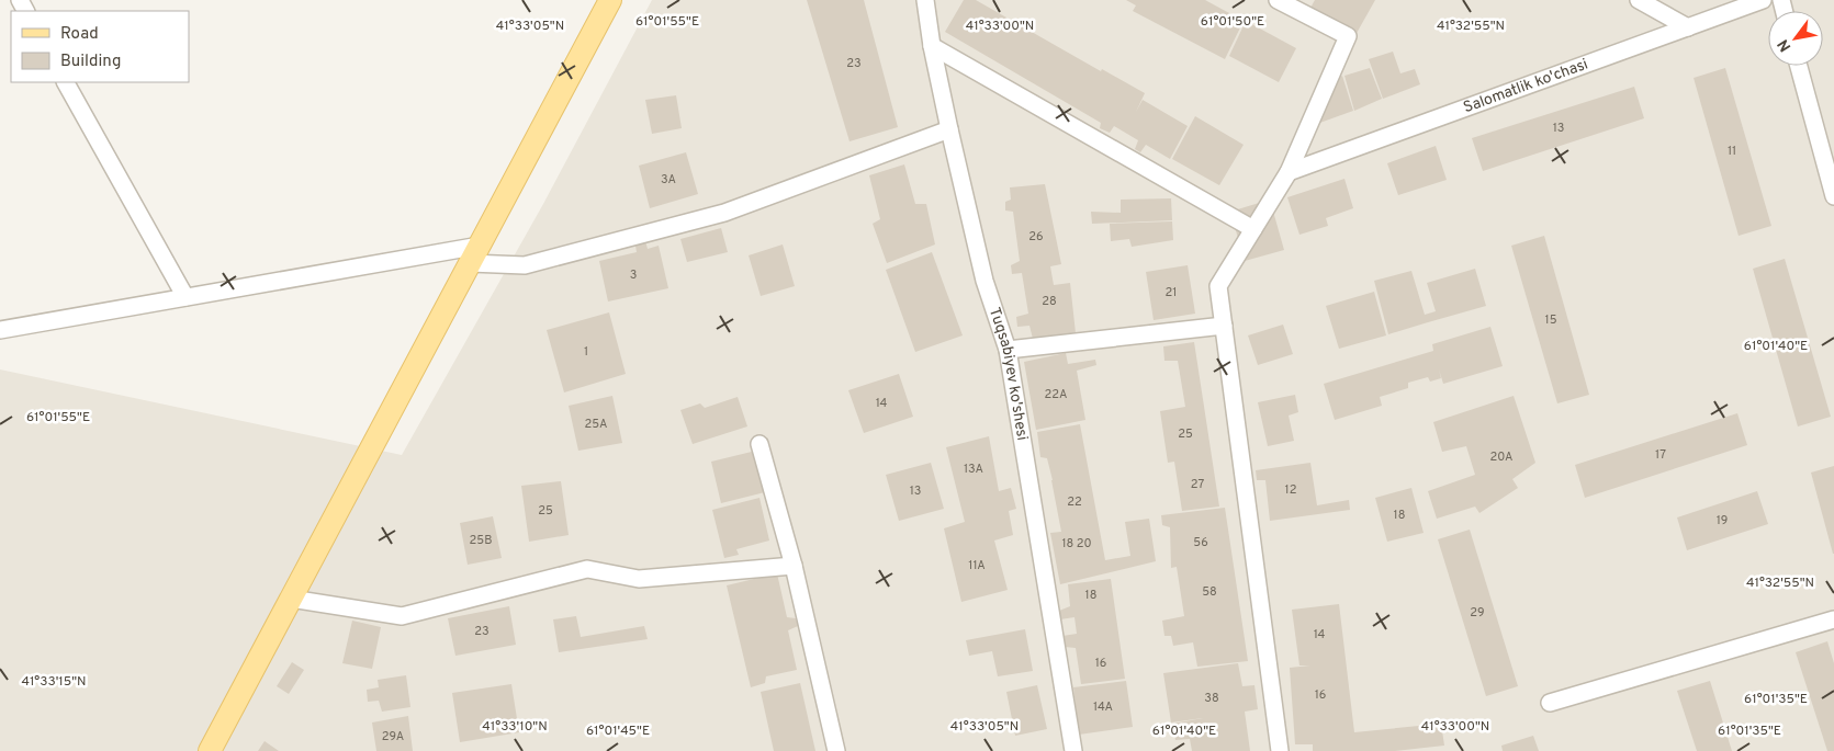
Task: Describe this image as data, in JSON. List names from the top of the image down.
{
  "streets": {
    "street": ["Salomatlik ko'chasi", "Tuqsabiyev ko'shesi"]
  },
  "house_numbers": [
    "23",
    "13",
    "11",
    "3A",
    "26",
    "3",
    "21",
    "28",
    "15",
    "1",
    "22A",
    "14",
    "25A",
    "25",
    "17",
    "20A",
    "13A",
    "27",
    "12",
    "13",
    "22",
    "25",
    "18",
    "19",
    "25B",
    "56",
    "18 20",
    "11A",
    "58",
    "18",
    "29",
    "23",
    "14",
    "16",
    "16",
    "38",
    "14A",
    "29A"
  ],
  "legend": ["Road", "Building"],
  "north": "bottom left",
  "coordinates": [
    "61°01'55\"E",
    "61°01'50\"E",
    "41°33'05\"N",
    "41°33'00\"N",
    "41°32'55\"N",
    "61°01'40\"E",
    "41°33'15\"N",
    "61°01'35\"E",
    "41°33'10\"N",
    "61°01'45\"E"
  ]
}
